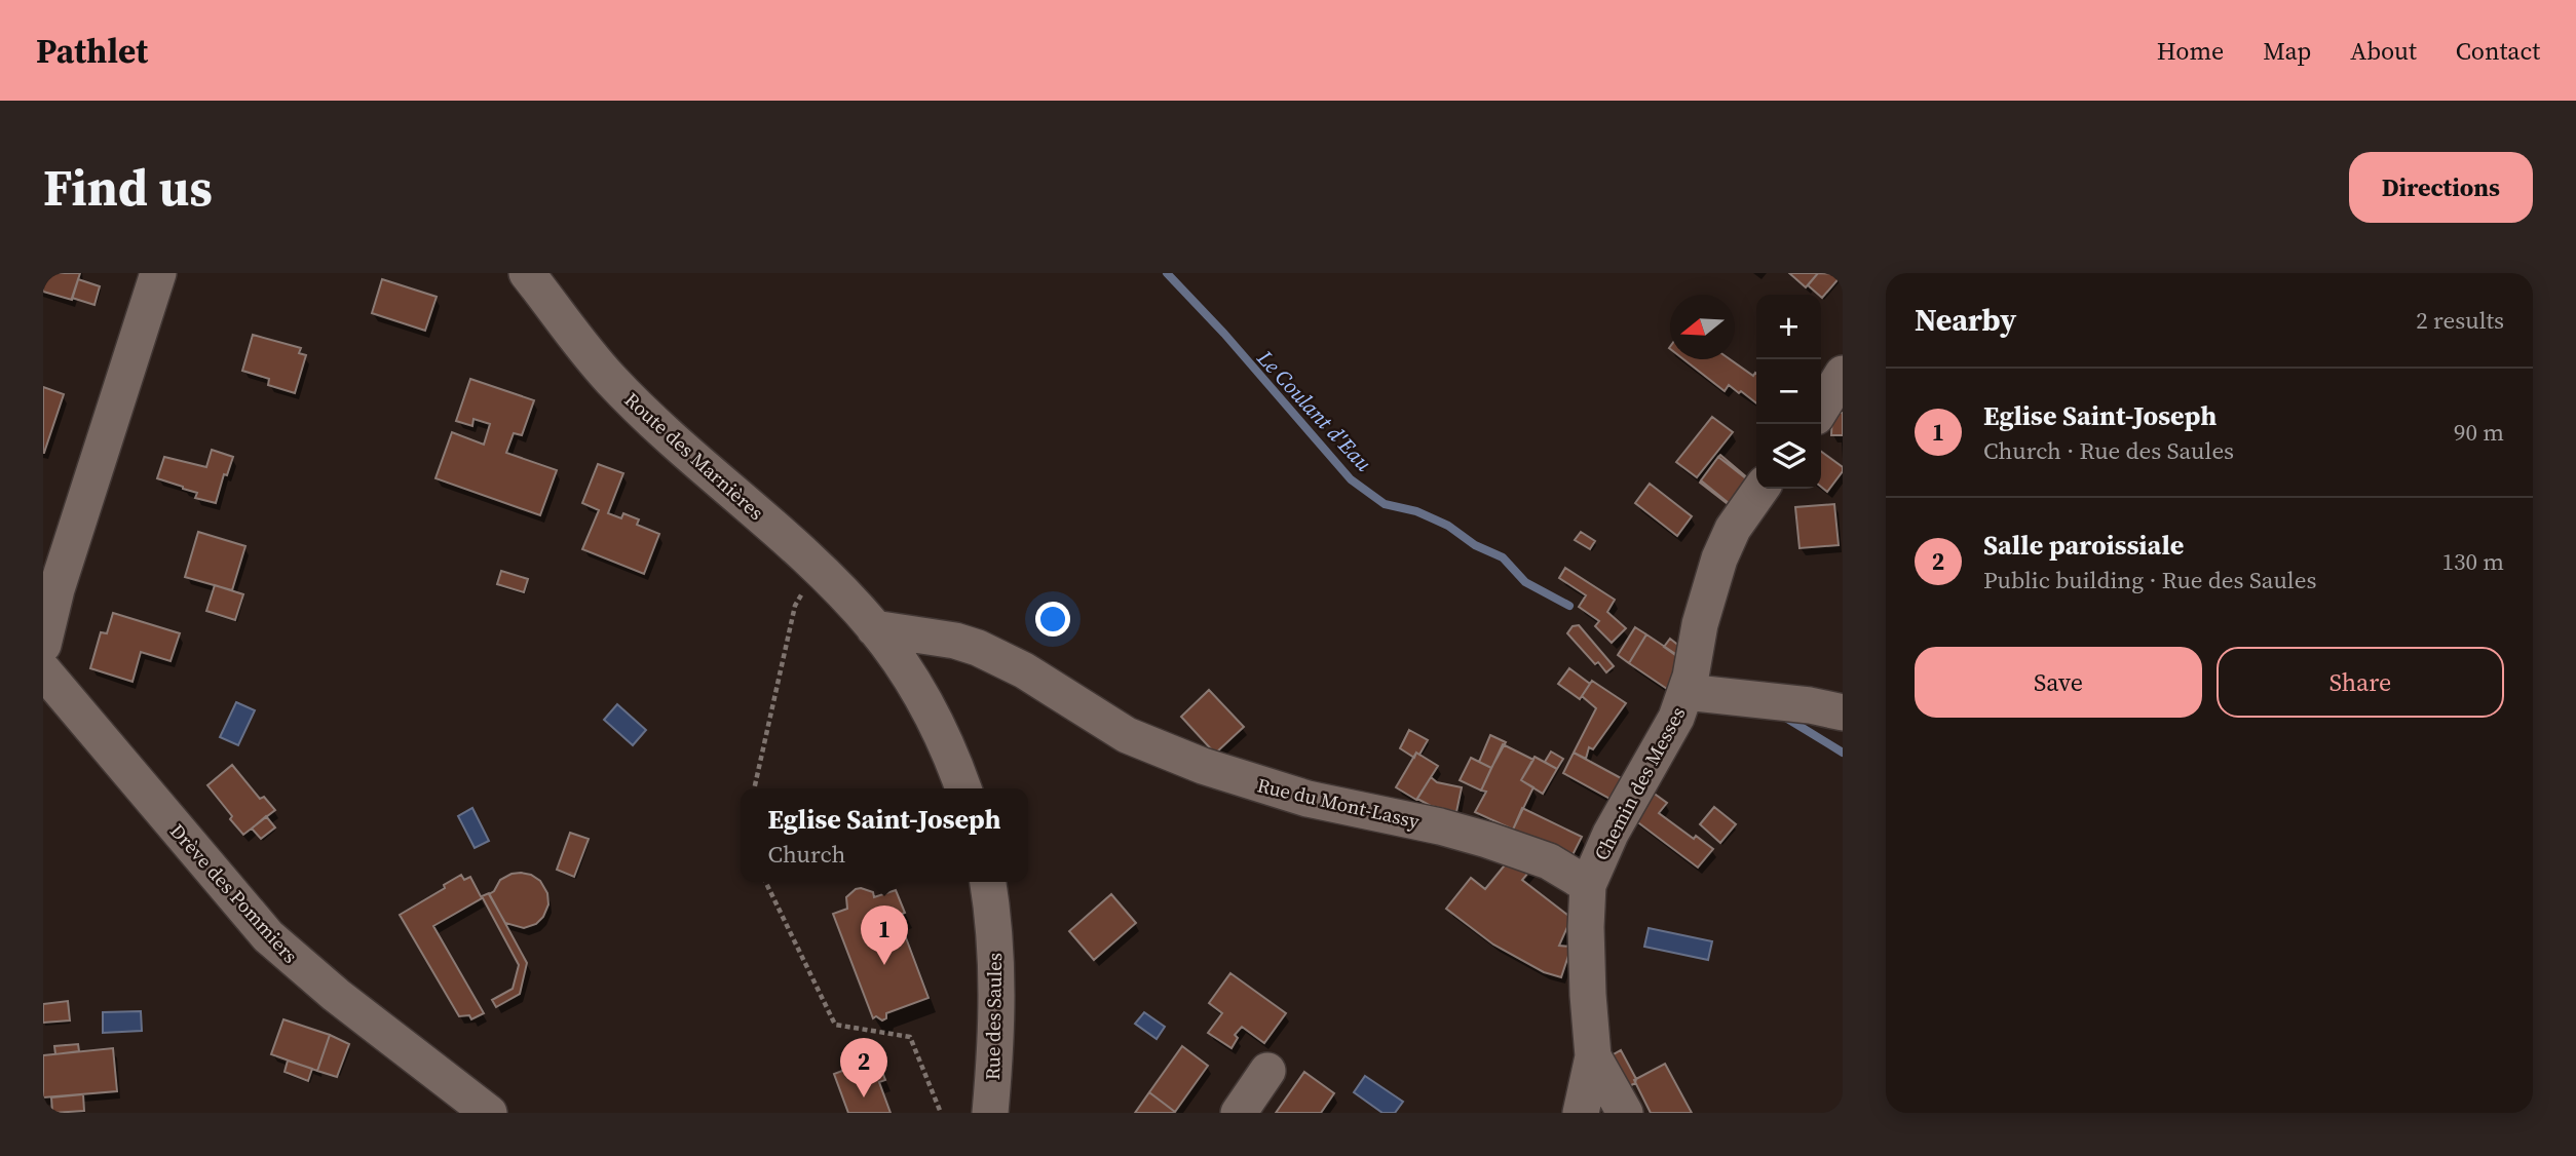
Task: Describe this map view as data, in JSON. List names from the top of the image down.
{
  "streets": {
    "street": [
      "Route des Marnières",
      "Chemin des Messes",
      "Rue du Mont-Lassy",
      "Drève des Pommiers",
      "Rue des Saules"
    ]
  },
  "crossings": [
    ["Route des Marnières", "Rue du Mont-Lassy"],
    ["Chemin des Messes", "Rue du Mont-Lassy"]
  ],
  "water": ["Le Coulant d'Eau"],
  "north": "left",
  "page": {
    "header": "Pathlet",
    "nav": [
      "Home",
      "Map",
      "About",
      "Contact"
    ],
    "buttons": [
      "Directions",
      ["Save", "Share"]
    ],
    "title": "Find us",
    "heading": ["Nearby", "2 results"],
    "map_buttons": ["+", "−"],
    "list": [
      {
        "mark": "1",
        "name": "Eglise Saint-Joseph",
        "note": "Church · Rue des Saules",
        "value": "90 m"
      },
      {
        "mark": "2",
        "name": "Salle paroissiale",
        "note": "Public building · Rue des Saules",
        "value": "130 m"
      }
    ],
    "popup": ["Eglise Saint-Joseph", "Church"],
    "pins": ["1", "2"]
  }
}
